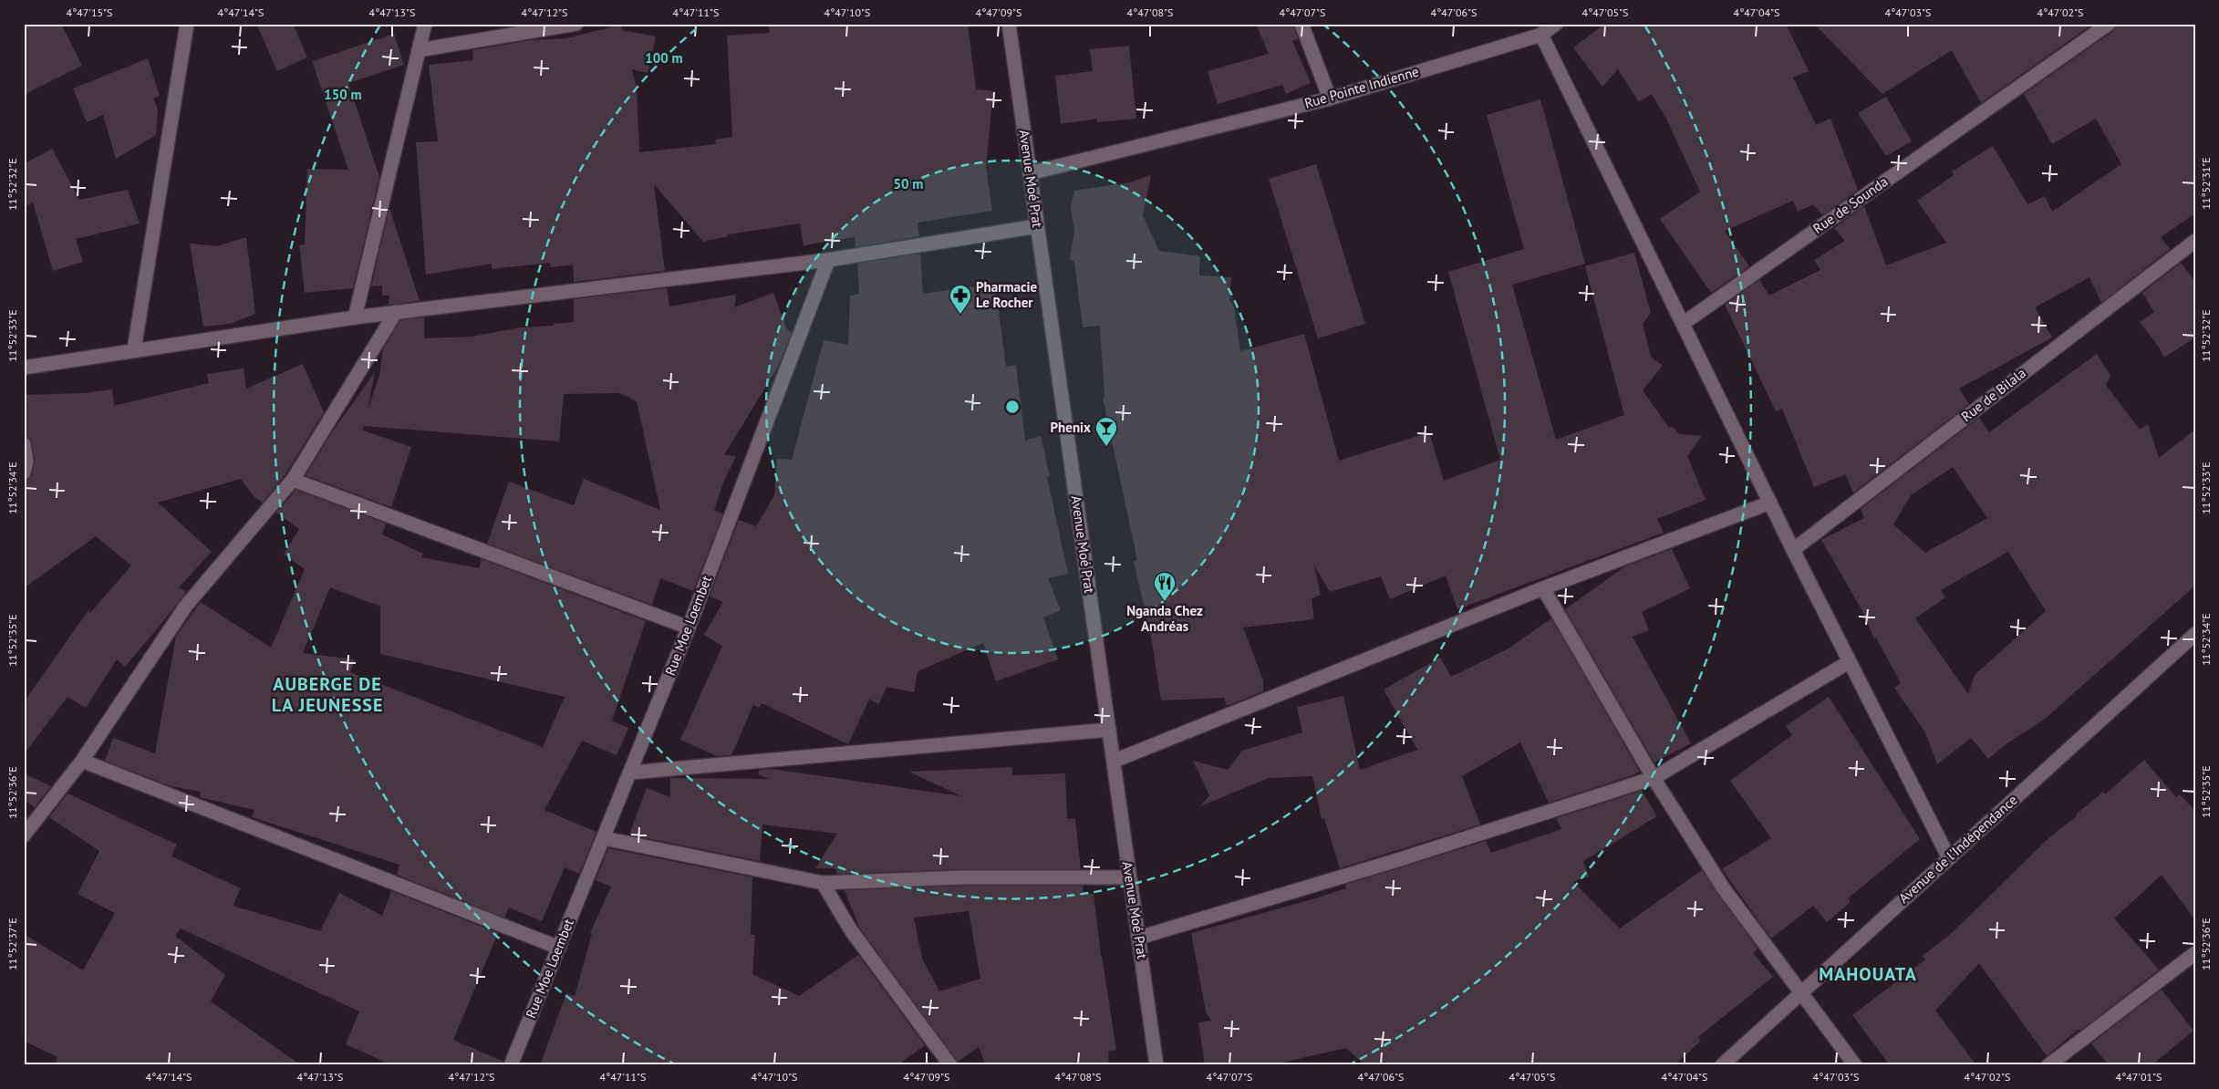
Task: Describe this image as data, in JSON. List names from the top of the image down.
{
  "streets": {
    "street": [
      "Rue Pointe Indienne",
      "Avenue Moé Prat",
      "Rue de Sounda",
      "Rue de Bilala",
      "Rue Moe Loembet",
      "Avenue de l'Indépendance"
    ]
  },
  "crossings": [
    ["Rue Pointe Indienne", "Avenue Moé Prat"]
  ],
  "districts": ["AUBERGE DE LA JEUNESSE", "MAHOUATA"],
  "places": {
    "pharmacy": ["Pharmacie Le Rocher"],
    "bar": ["Phenix"],
    "restaurant": ["Nganda Chez Andréas"]
  },
  "coordinates": [
    "4°47'15\"S",
    "4°47'14\"S",
    "4°47'13\"S",
    "4°47'12\"S",
    "4°47'11\"S",
    "4°47'10\"S",
    "4°47'09\"S",
    "4°47'08\"S",
    "4°47'07\"S",
    "4°47'06\"S",
    "4°47'05\"S",
    "4°47'04\"S",
    "4°47'03\"S",
    "4°47'02\"S",
    "11°52'31\"E",
    "11°52'32\"E",
    "11°52'33\"E",
    "11°52'34\"E",
    "11°52'35\"E",
    "11°52'36\"E",
    "11°52'37\"E",
    "4°47'01\"S"
  ],
  "rings": ["100 m", "150 m", "50 m"]
}
